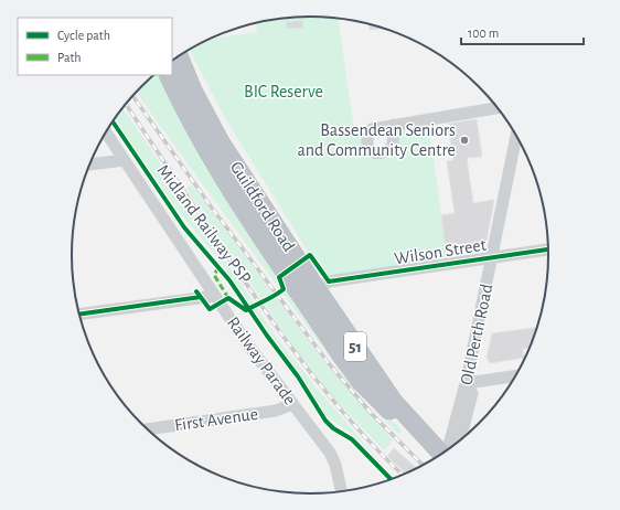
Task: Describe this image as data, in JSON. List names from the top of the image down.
{
  "streets": {
    "highway": ["Guildford Road", "51"],
    "street": [
      "Wilson Street",
      "Old Perth Road",
      "Railway Parade",
      "First Avenue"
    ],
    "cycle path": ["Midland Railway PSP"]
  },
  "crossings": [
    ["Guildford Road", "Wilson Street"],
    ["Wilson Street", "Old Perth Road"],
    ["Railway Parade", "First Avenue"]
  ],
  "parks": ["BIC Reserve"],
  "places": ["Bassendean Seniors and Community Centre"],
  "legend": ["Cycle path", "Path"],
  "scale_bar": "100 m"
}
